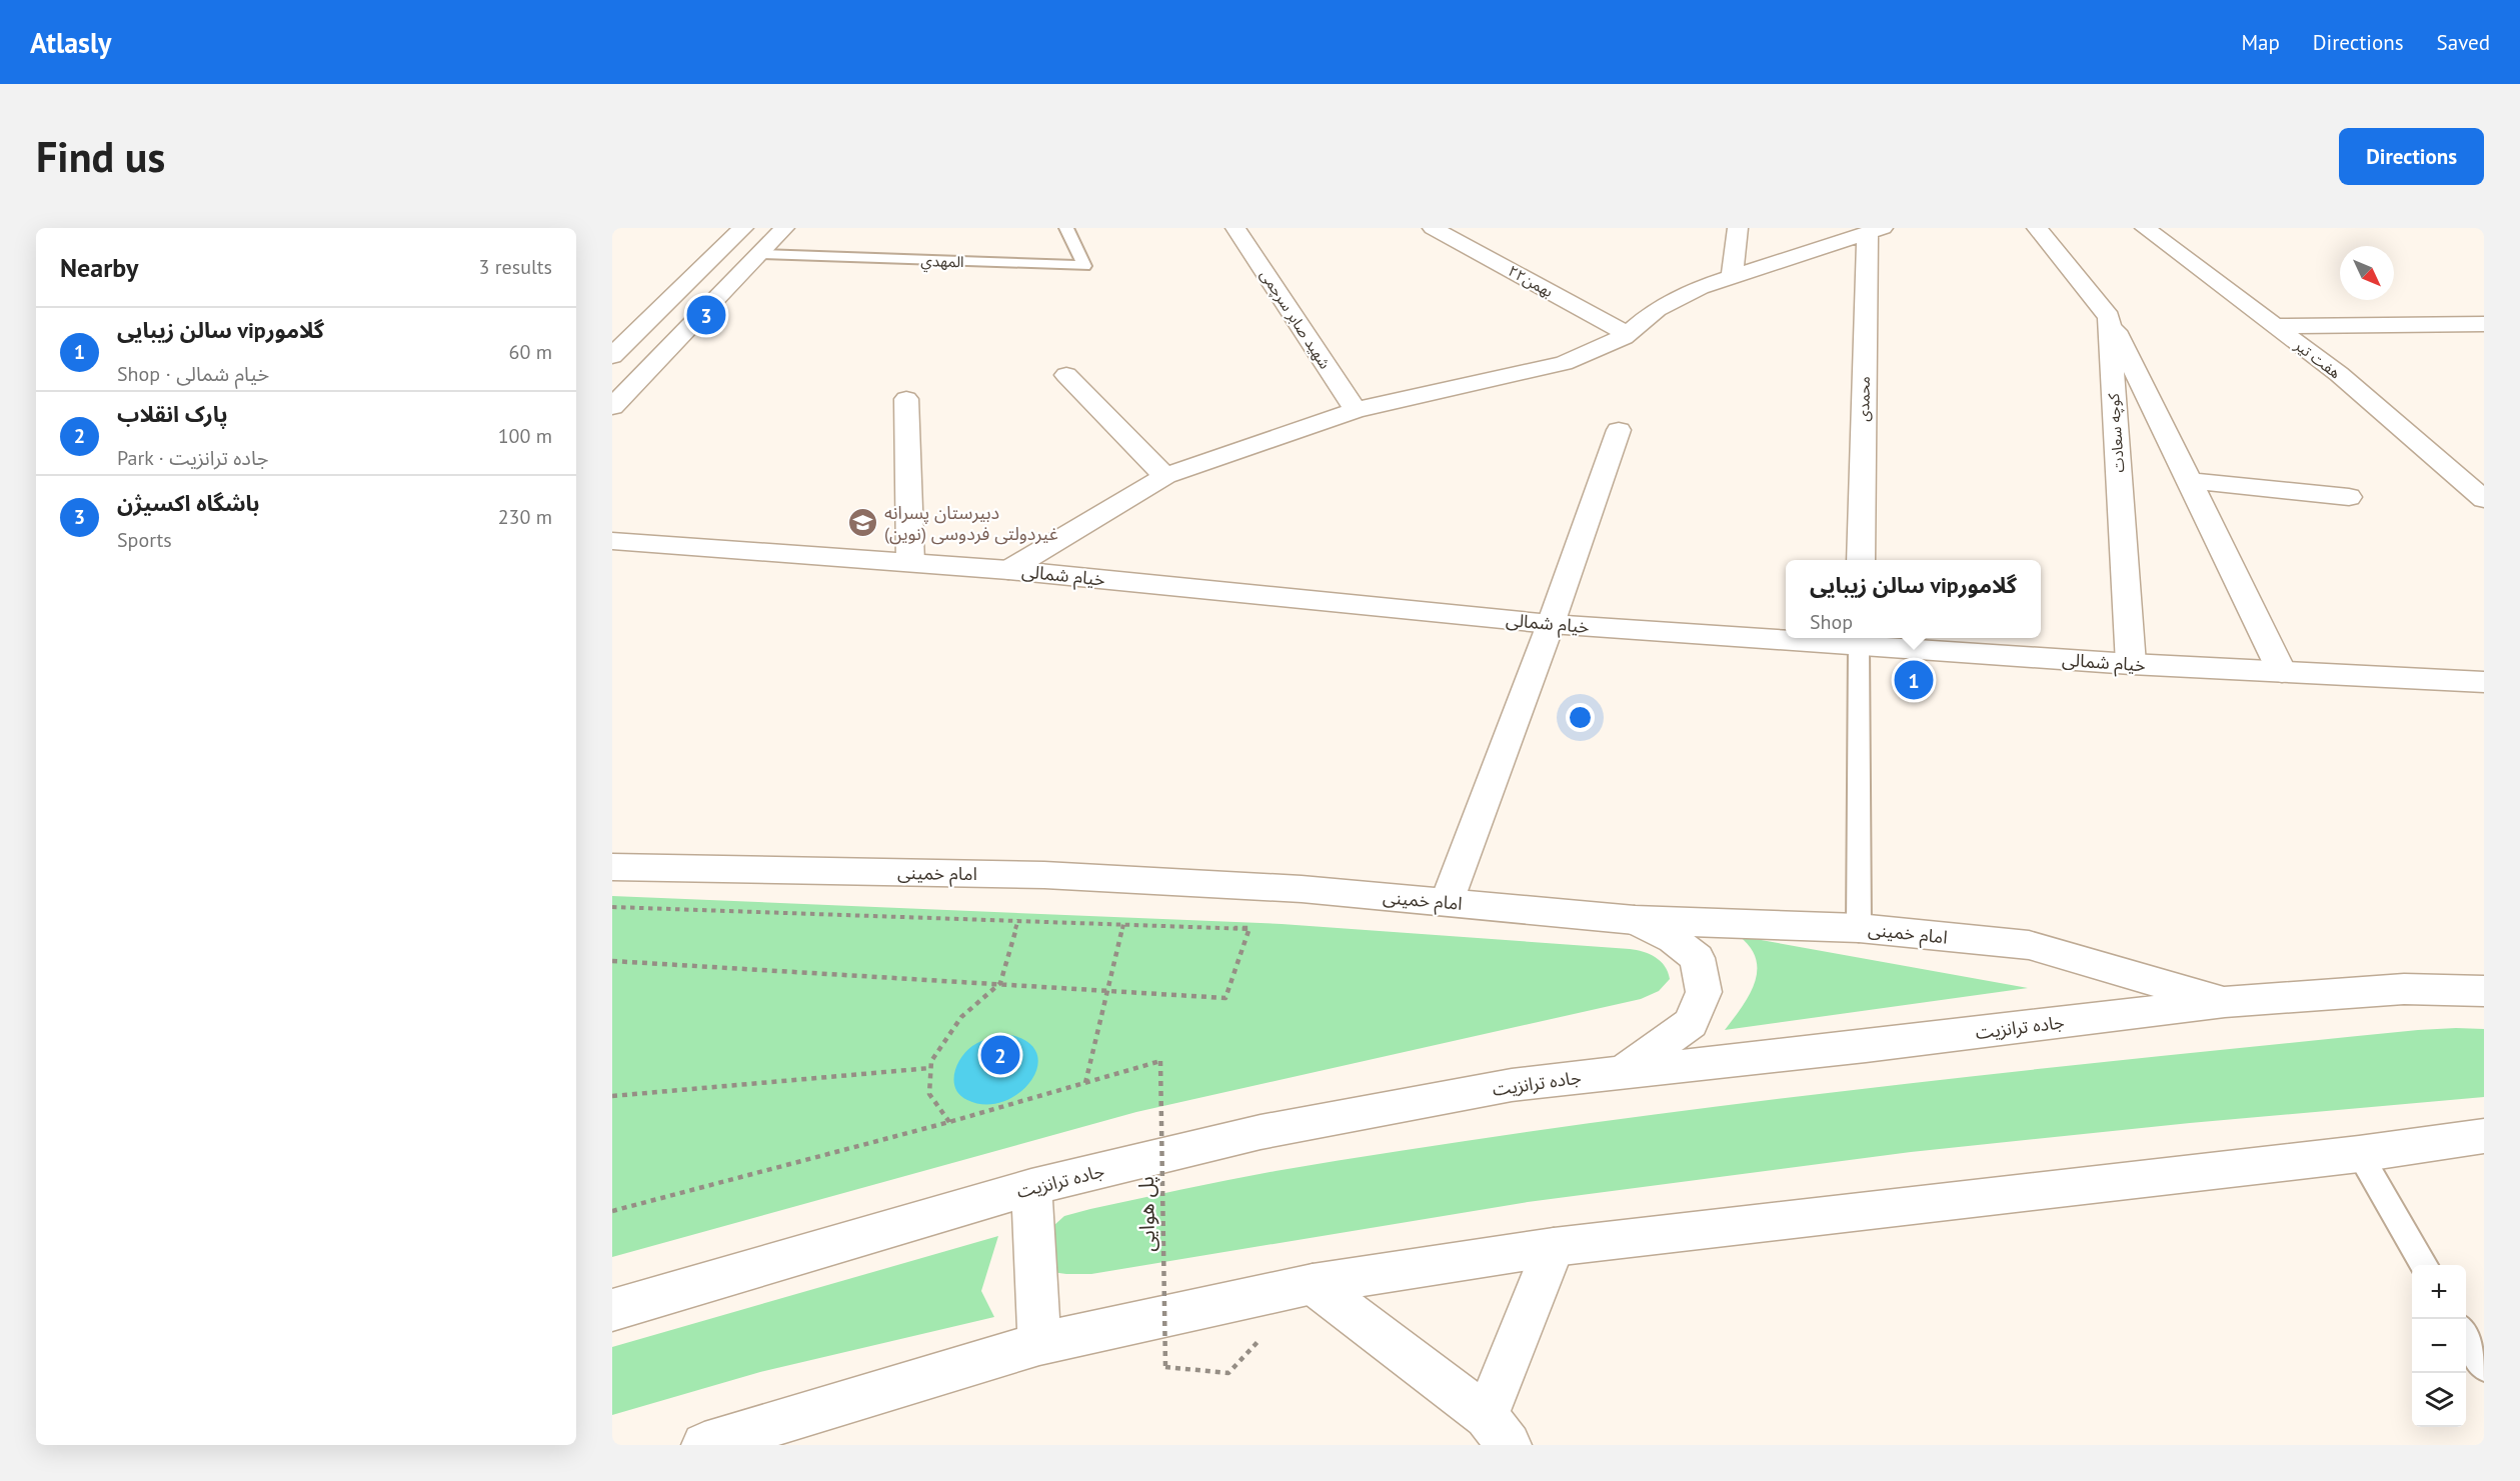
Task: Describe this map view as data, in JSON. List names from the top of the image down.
{
  "streets": {
    "street": [
      "۲۲بهمن",
      "شهید صابر سرچمی",
      "هفت تير",
      "محمدی",
      "کوچه سعادت",
      "خیام شمالی",
      "امام خمینی",
      "جاده ترانزیت"
    ],
    "lane": ["المهدي"],
    "path": ["پل هوایی"]
  },
  "crossings": [
    ["کوچه سعادت", "خیام شمالی"],
    ["امام خمینی", "جاده ترانزیت"]
  ],
  "places": {
    "school or university": ["دبیرستان پسرانه غیردولتی فردوسی (نوین)"]
  },
  "north": "bottom right",
  "page": {
    "header": "Atlasly",
    "nav": ["Map", "Directions", "Saved"],
    "buttons": "Directions",
    "title": "Find us",
    "heading": ["Nearby", "3 results"],
    "pins": ["3", "1", "2"],
    "list": [
      {
        "mark": "1",
        "name": "سالن زیبایی vipگلامور",
        "note": "Shop · خیام شمالی",
        "value": "60 m"
      },
      {
        "mark": "2",
        "name": "پارک انقلاب",
        "note": "Park · جاده ترانزیت",
        "value": "100 m"
      },
      {
        "mark": "3",
        "name": "باشگاه اکسیژن",
        "note": "Sports",
        "value": "230 m"
      }
    ],
    "popup": ["سالن زیبایی vipگلامور", "Shop"],
    "map_buttons": ["+", "−"]
  }
}
